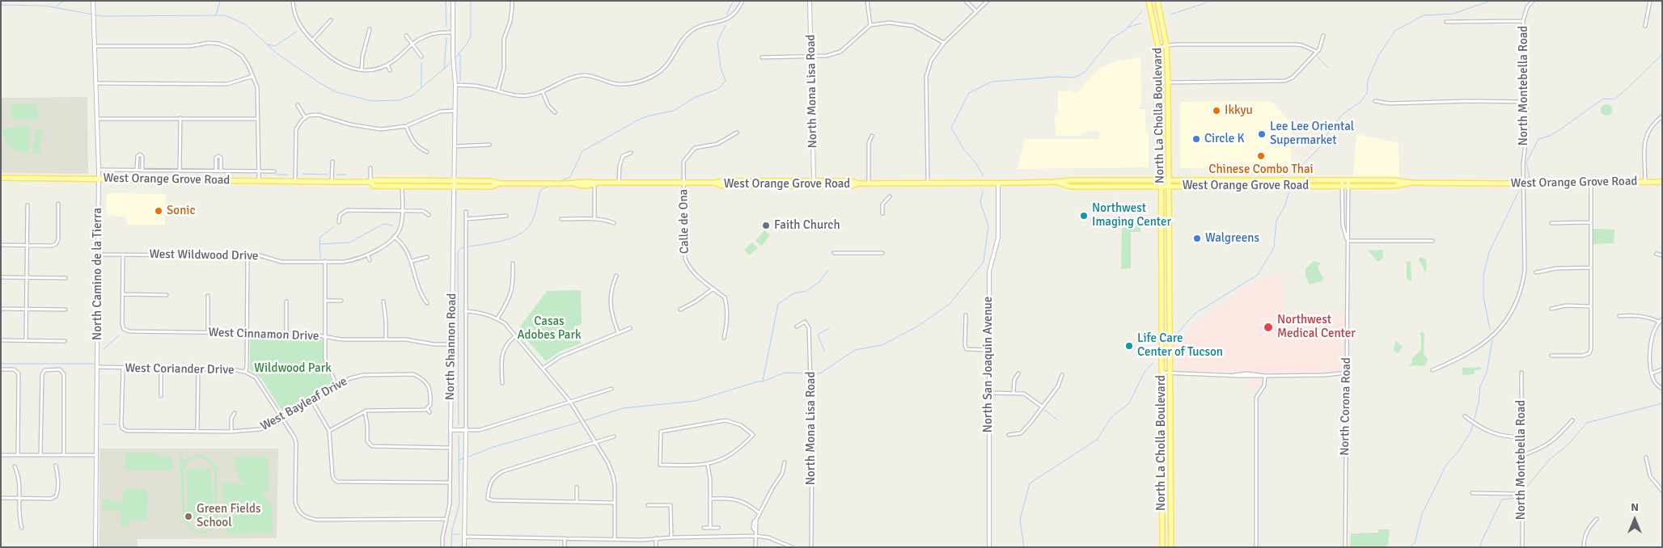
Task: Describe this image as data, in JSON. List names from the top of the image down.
{
  "streets": {
    "main road": ["North La Cholla Boulevard", "West Orange Grove Road"],
    "street": [
      "North Montebella Road",
      "North Mona Lisa Road",
      "Calle de Ona",
      "West Wildwood Drive",
      "North Camino de la Tierra",
      "West Cinnamon Drive",
      "North Shannon Road",
      "North San Joaquin Avenue",
      "West Coriander Drive",
      "West Bayleaf Drive",
      "North Corona Road"
    ]
  },
  "crossings": [
    ["North Montebella Road", "West Orange Grove Road"],
    ["North Mona Lisa Road", "West Orange Grove Road"],
    ["North La Cholla Boulevard", "West Orange Grove Road"],
    ["West Orange Grove Road", "Calle de Ona"],
    ["West Orange Grove Road", "North Camino de la Tierra"],
    ["West Orange Grove Road", "North Shannon Road"],
    ["West Orange Grove Road", "North San Joaquin Avenue"],
    ["West Orange Grove Road", "North Corona Road"],
    ["West Wildwood Drive", "North Camino de la Tierra"],
    ["North Camino de la Tierra", "West Coriander Drive"],
    ["West Cinnamon Drive", "North Shannon Road"],
    ["North Shannon Road", "West Coriander Drive"],
    ["West Coriander Drive", "West Bayleaf Drive"]
  ],
  "parks": ["Casas Adobes Park", "Wildwood Park"],
  "places": [
    "Ikkyu",
    "Lee Lee Oriental Supermarket",
    "Circle K",
    "Chinese Combo Thai",
    "Sonic",
    "Northwest Imaging Center",
    "Faith Church",
    "Walgreens",
    "Northwest Medical Center",
    "Life Care Center of Tucson",
    "Green Fields School"
  ],
  "north": "top"
}
